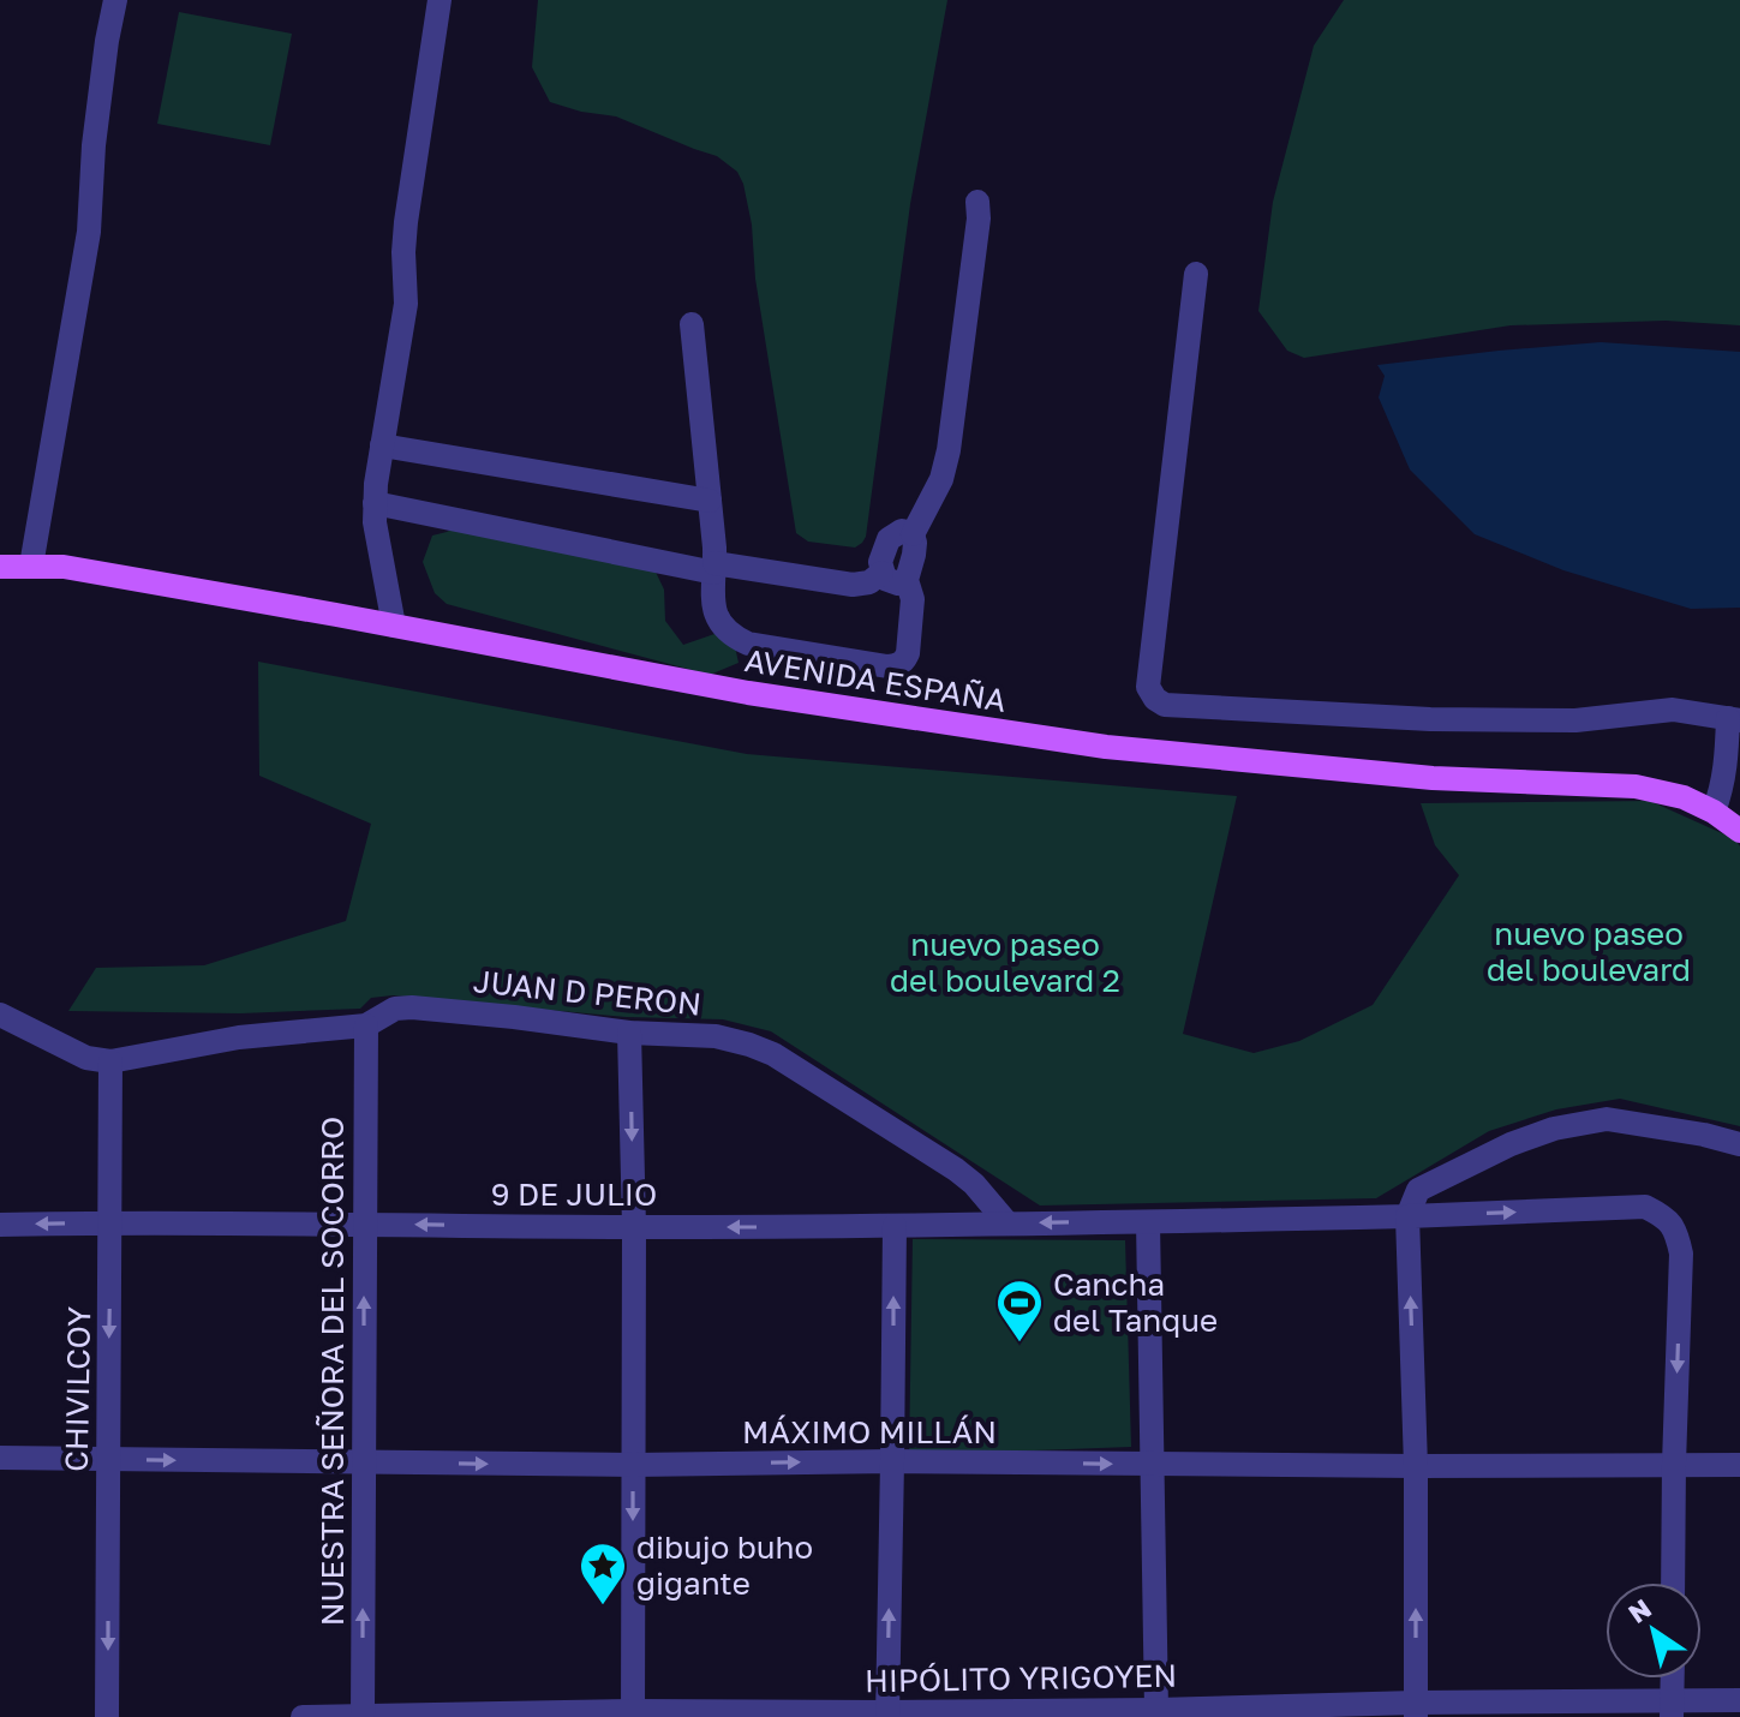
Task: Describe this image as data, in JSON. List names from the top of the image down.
{
  "streets": {
    "main road": ["AVENIDA ESPAÑA"],
    "street": [
      "JUAN D PERON",
      "9 DE JULIO",
      "NUESTRA SEÑORA DEL SOCORRO",
      "CHIVILCOY",
      "MÁXIMO MILLÁN",
      "HIPÓLITO YRIGOYEN"
    ]
  },
  "crossings": [
    ["JUAN D PERON", "9 DE JULIO"],
    ["JUAN D PERON", "NUESTRA SEÑORA DEL SOCORRO"],
    ["JUAN D PERON", "CHIVILCOY"],
    ["9 DE JULIO", "NUESTRA SEÑORA DEL SOCORRO"],
    ["9 DE JULIO", "CHIVILCOY"],
    ["9 DE JULIO", "MÁXIMO MILLÁN"],
    ["NUESTRA SEÑORA DEL SOCORRO", "MÁXIMO MILLÁN"],
    ["NUESTRA SEÑORA DEL SOCORRO", "HIPÓLITO YRIGOYEN"],
    ["CHIVILCOY", "MÁXIMO MILLÁN"]
  ],
  "one_way": ["NUESTRA SEÑORA DEL SOCORRO", "CHIVILCOY", "MÁXIMO MILLÁN"],
  "parks": ["nuevo paseo del boulevard", "nuevo paseo del boulevard 2"],
  "places": {
    "sports": ["Cancha del Tanque"],
    "place": ["dibujo buho gigante"]
  },
  "north": "top left"
}
